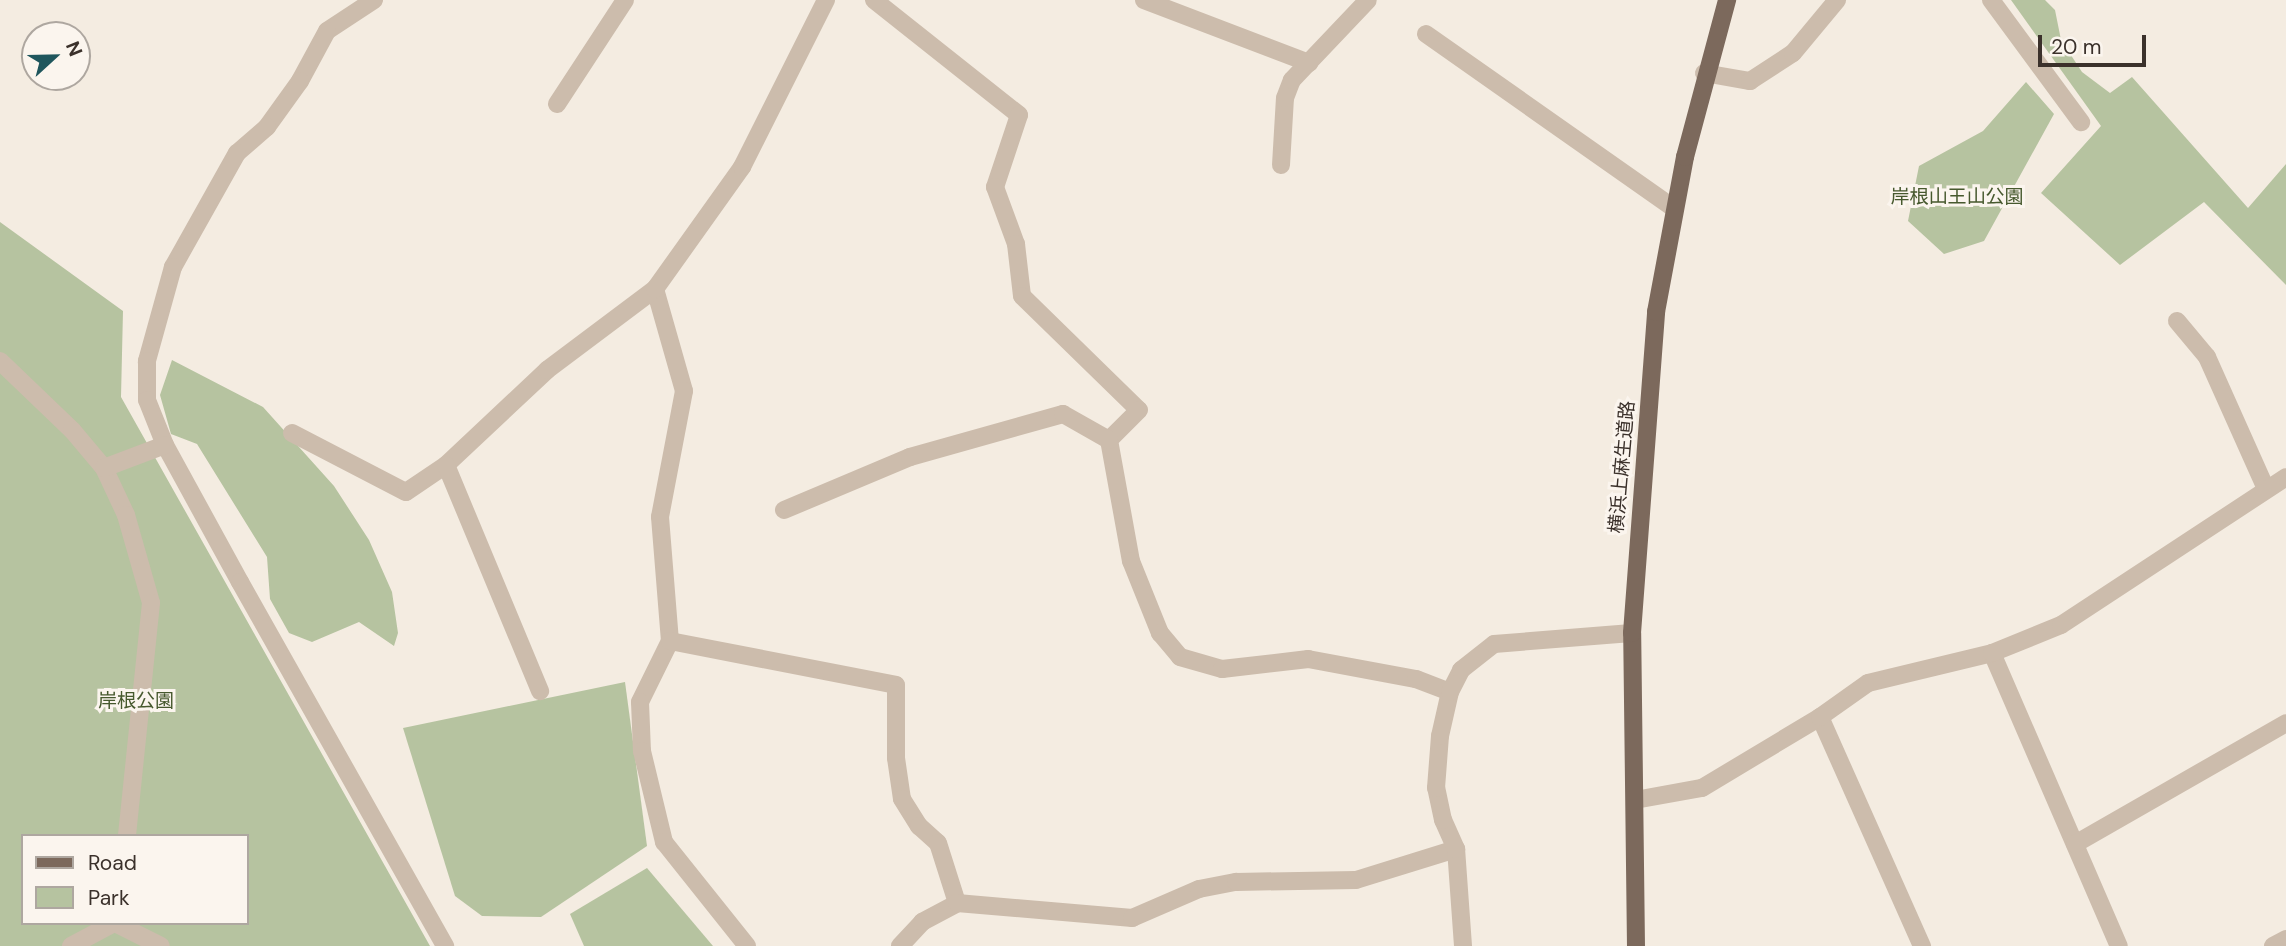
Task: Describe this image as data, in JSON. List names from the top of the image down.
{
  "streets": {
    "main road": ["横浜上麻生道路"]
  },
  "parks": ["岸根山王山公園", "岸根公園"],
  "legend": ["Road", "Park"],
  "scale_bar": "20 m",
  "north": "right"
}
